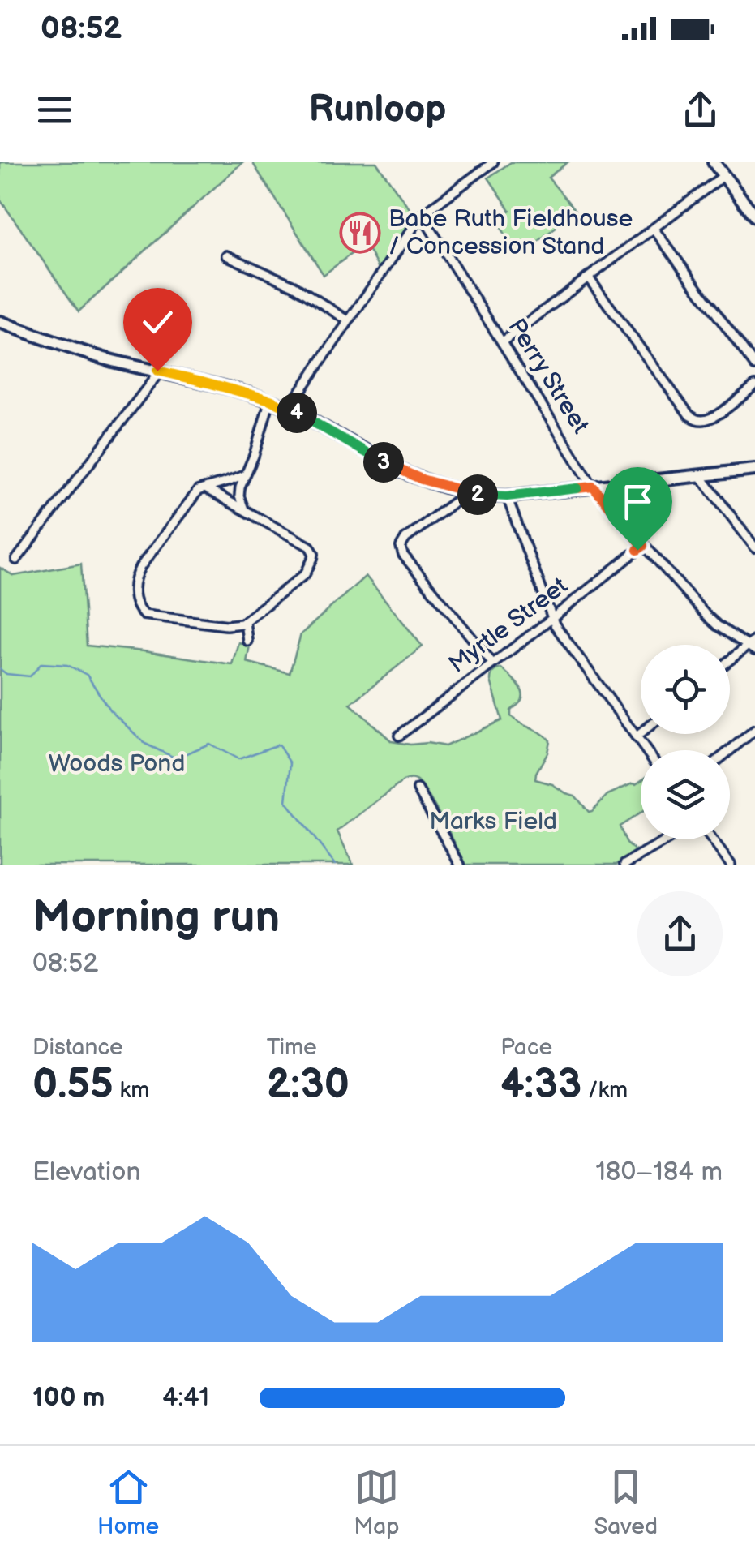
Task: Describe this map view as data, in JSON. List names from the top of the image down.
{
  "streets": {
    "street": ["Perry Street", "Myrtle Street"]
  },
  "crossings": [
    ["Perry Street", "Myrtle Street"]
  ],
  "parks": ["Woods Pond", "Marks Field"],
  "places": {
    "restaurant": ["Babe Ruth Fieldhouse / Concession Stand"]
  },
  "page": {
    "status": "08:52",
    "header": "Runloop",
    "pins": ["4", "3", "2"],
    "heading": ["Morning run", "08:52"],
    "stats": [
      ["Distance", "0.55 km"],
      ["Time", "2:30"],
      ["Pace", "4:33 /km"]
    ],
    "chart": ["Elevation", "180–184 m"],
    "list": [
      {
        "name": "100 m",
        "note": "4:41"
      }
    ],
    "tabs": ["Home", "Map", "Saved"]
  }
}
